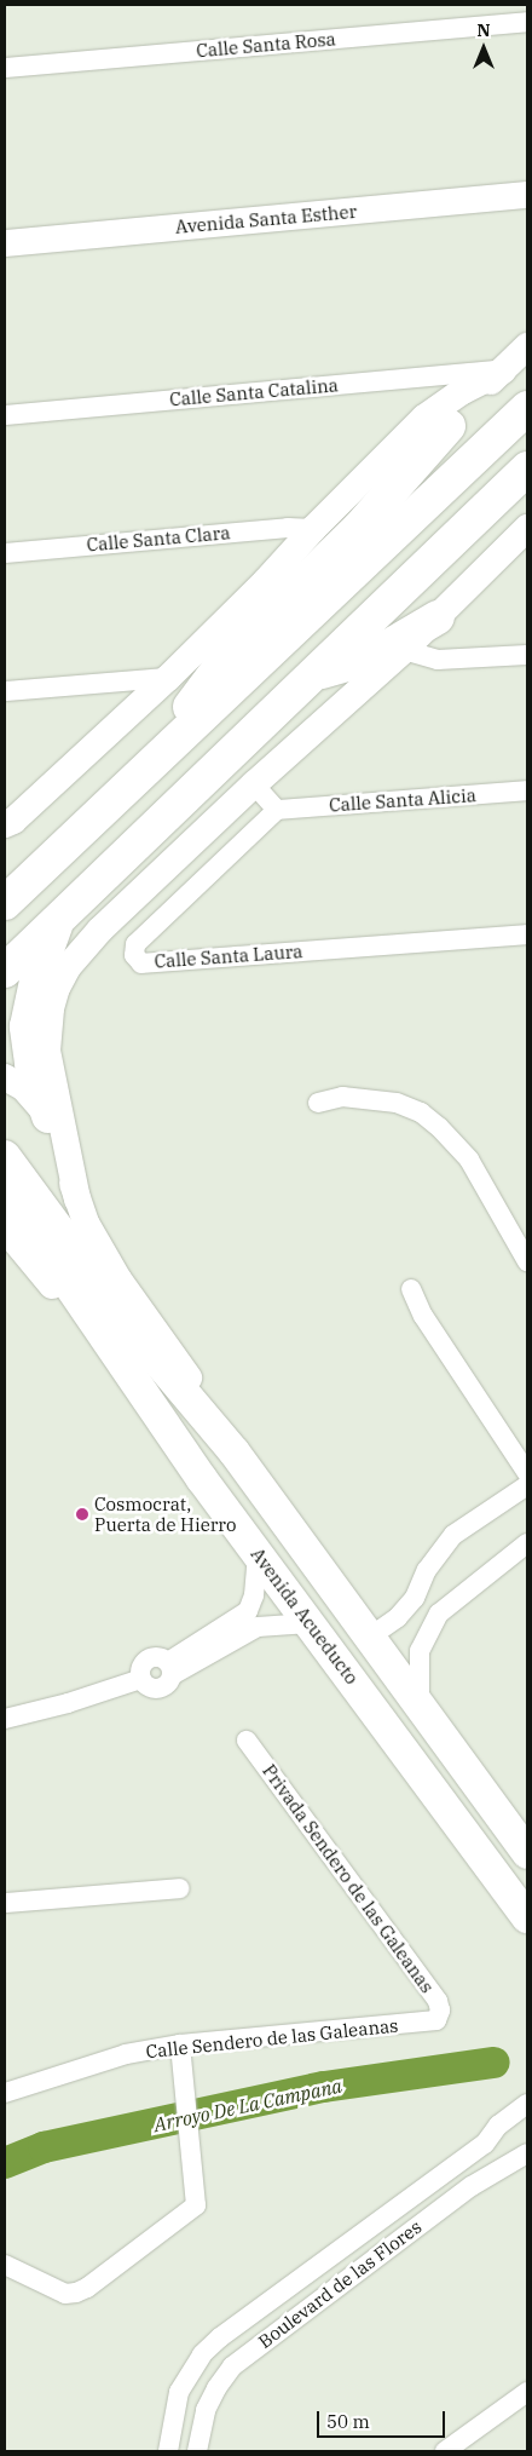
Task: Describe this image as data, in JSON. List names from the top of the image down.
{
  "streets": {
    "main road": ["Avenida Santa Esther", "Avenida Acueducto"],
    "street": [
      "Calle Santa Rosa",
      "Calle Santa Catalina",
      "Calle Santa Clara",
      "Calle Santa Alicia",
      "Calle Santa Laura",
      "Privada Sendero de las Galeanas",
      "Calle Sendero de las Galeanas",
      "Boulevard de las Flores"
    ]
  },
  "crossings": [
    ["Calle Santa Alicia", "Calle Santa Laura"],
    ["Privada Sendero de las Galeanas", "Calle Sendero de las Galeanas"]
  ],
  "water": ["Arroyo De La Campana"],
  "places": ["Cosmocrat, Puerta de Hierro"],
  "scale_bar": "50 m",
  "north": "top"
}
